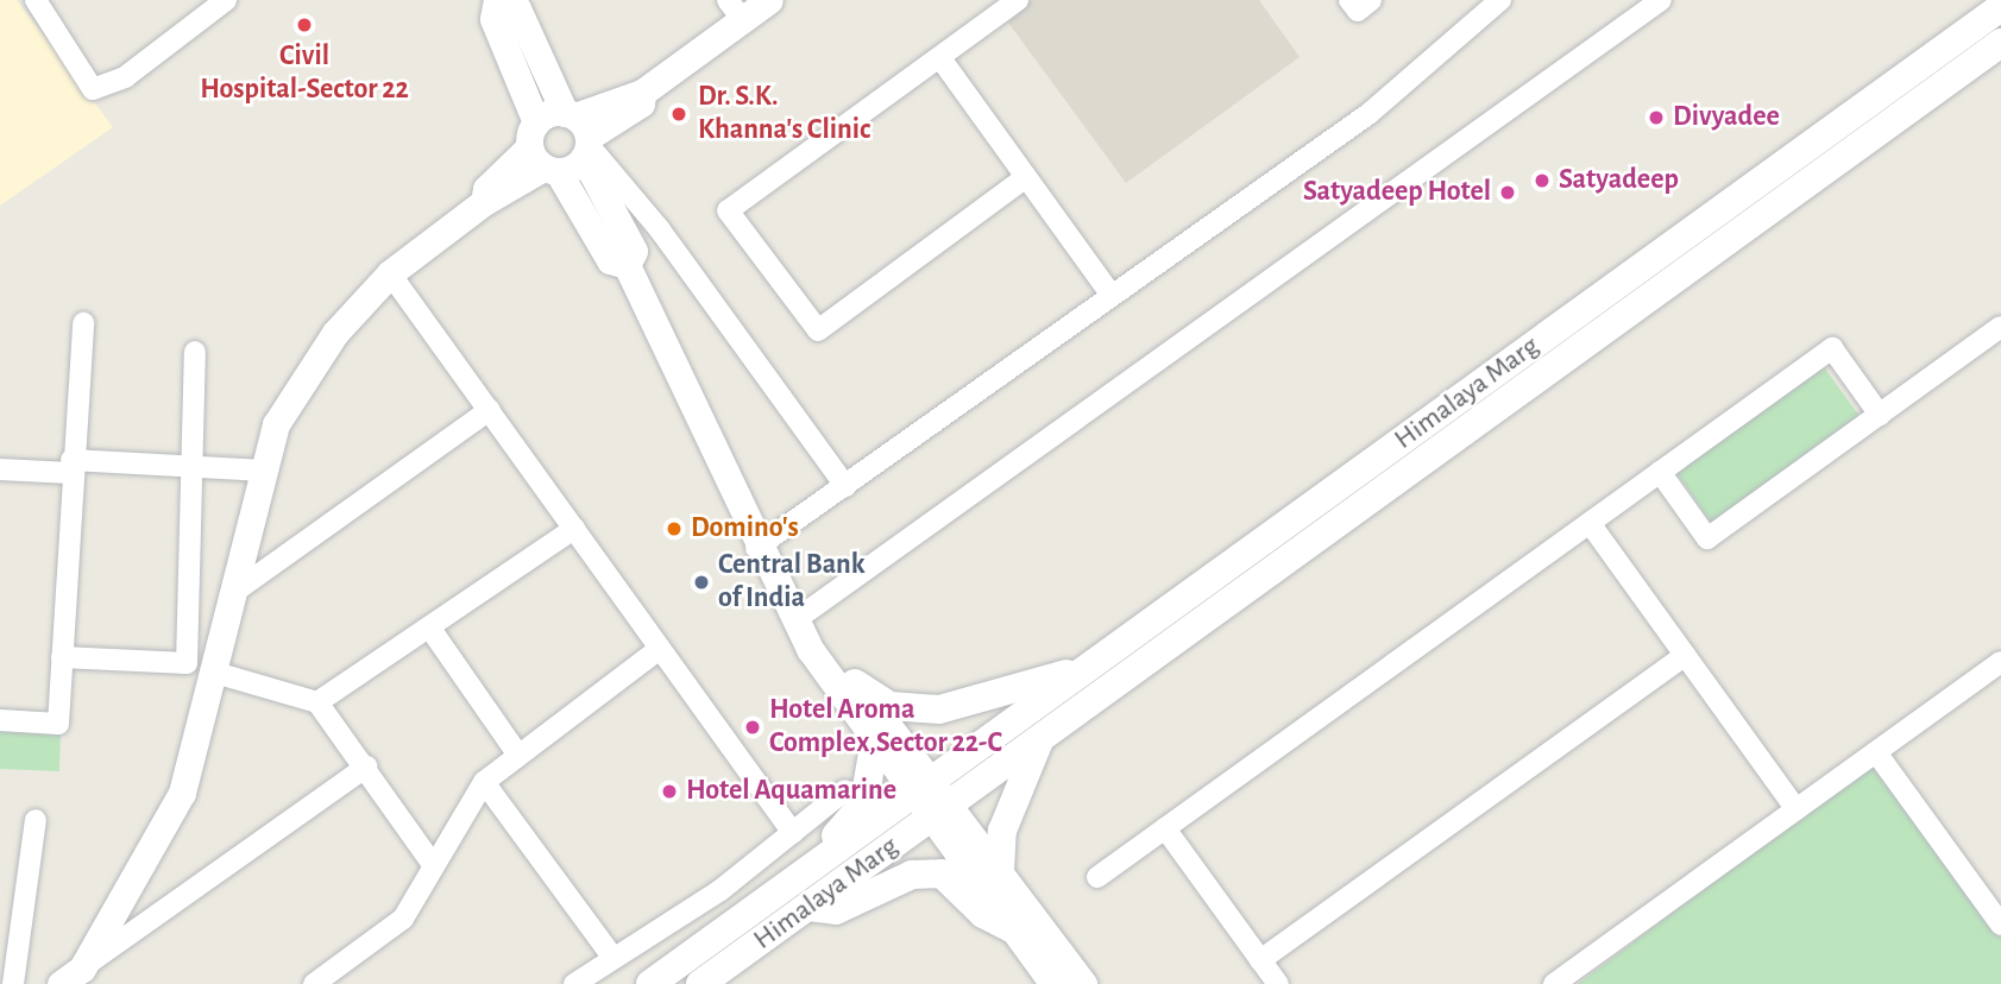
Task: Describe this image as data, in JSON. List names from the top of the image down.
{
  "streets": {
    "main road": ["Himalaya Marg"]
  },
  "places": [
    "Civil Hospital-Sector 22",
    "Dr. S.K. Khanna's Clinic",
    "Divyadee",
    "Satyadeep",
    "Satyadeep Hotel",
    "Domino's",
    "Central Bank of India",
    "Hotel Aroma Complex,Sector 22-C",
    "Hotel Aquamarine"
  ]
}
